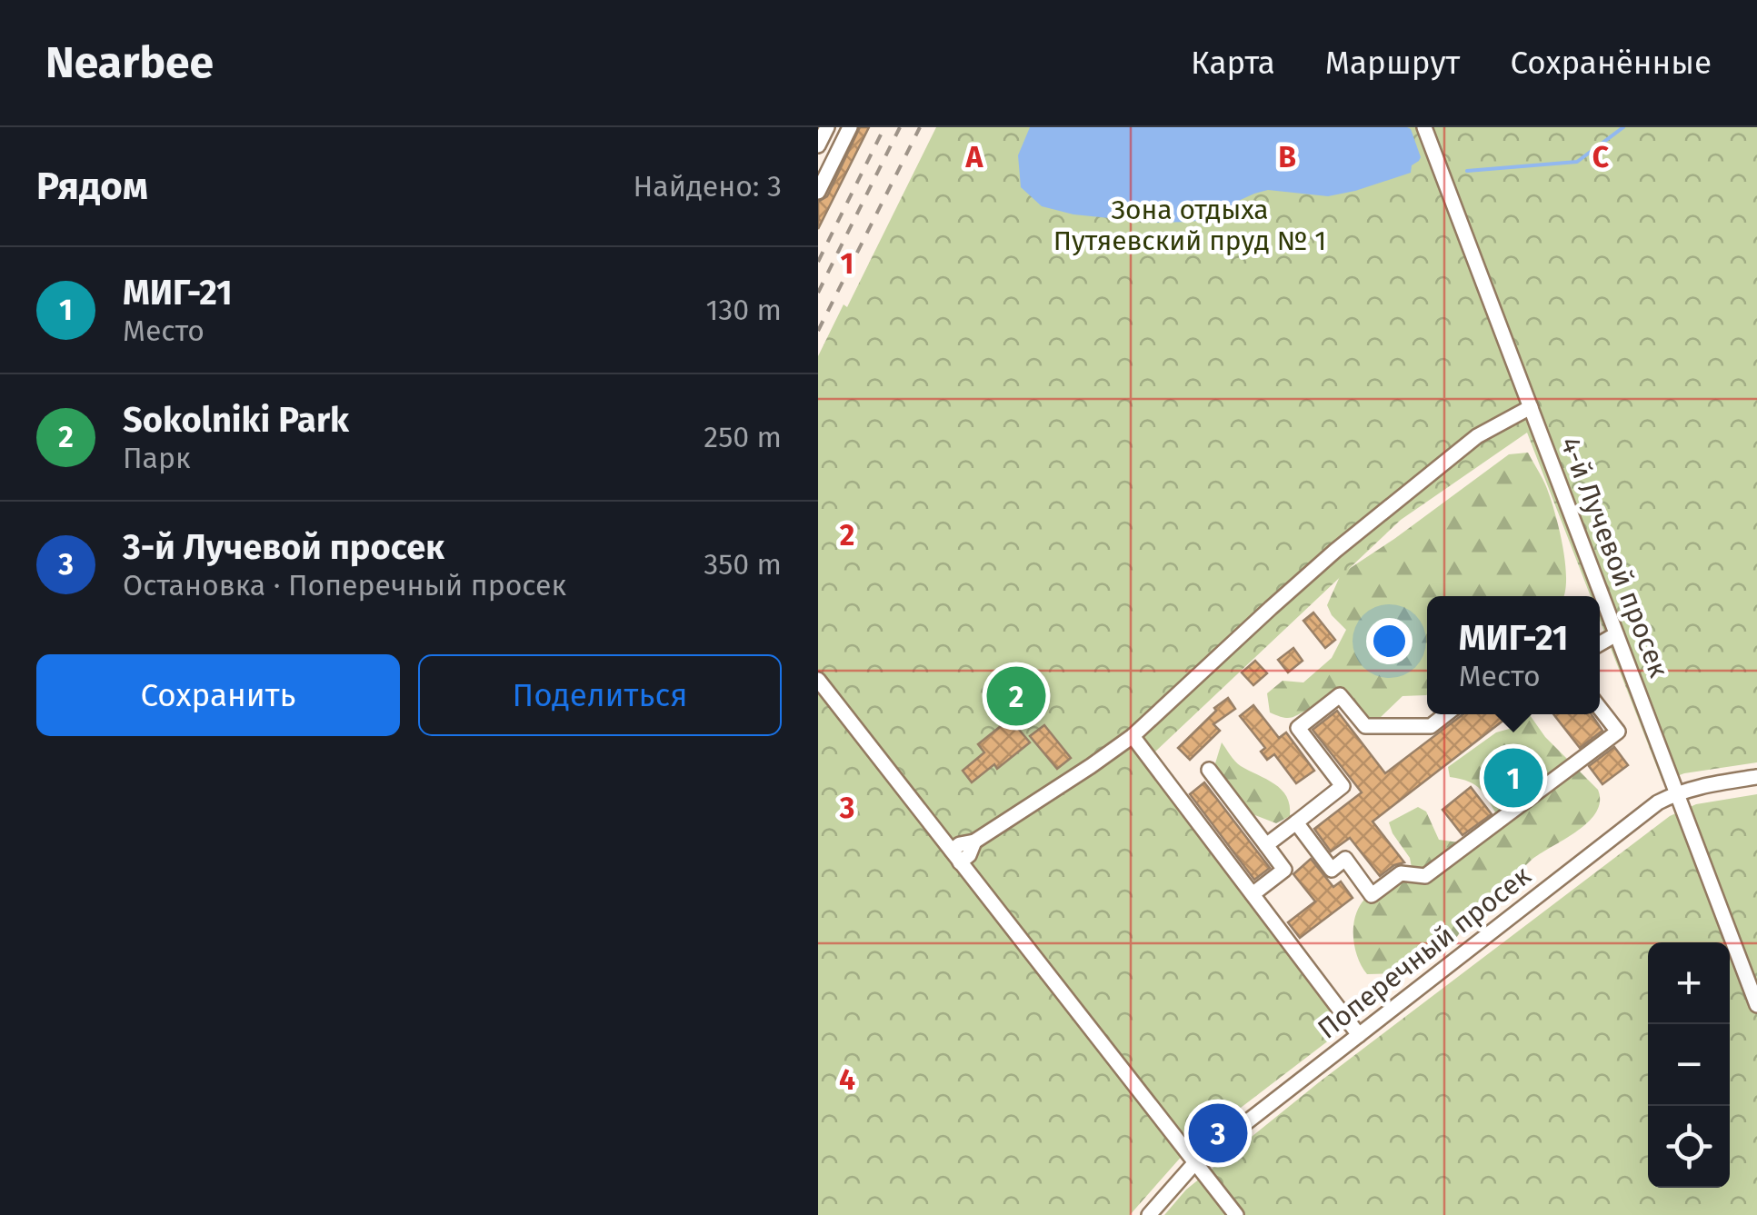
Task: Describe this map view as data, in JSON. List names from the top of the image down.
{
  "streets": {
    "street": ["4-й Лучевой просек", "Поперечный просек"]
  },
  "crossings": [
    ["4-й Лучевой просек", "Поперечный просек"]
  ],
  "parks": ["Зона отдыха Путяевский пруд № 1"],
  "page": {
    "header": "Nearbee",
    "nav": ["Карта", "Маршрут", "Сохранённые"],
    "heading": ["Рядом", "Найдено: 3"],
    "list": [
      {
        "mark": "1",
        "name": "МИГ-21",
        "note": "Место",
        "value": "130 m"
      },
      {
        "mark": "2",
        "name": "Sokolniki Park",
        "note": "Парк",
        "value": "250 m"
      },
      {
        "mark": "3",
        "name": "3-й Лучевой просек",
        "note": "Остановка · Поперечный просек",
        "value": "350 m"
      }
    ],
    "popup": ["МИГ-21", "Место"],
    "buttons": ["Сохранить", "Поделиться"],
    "pins": ["2", "1", "3"],
    "map_buttons": ["+", "−"]
  },
  "grid": {
    "columns": ["A", "B", "C"],
    "rows": [
      "1",
      "2",
      "3",
      "4"
    ]
  }
}
